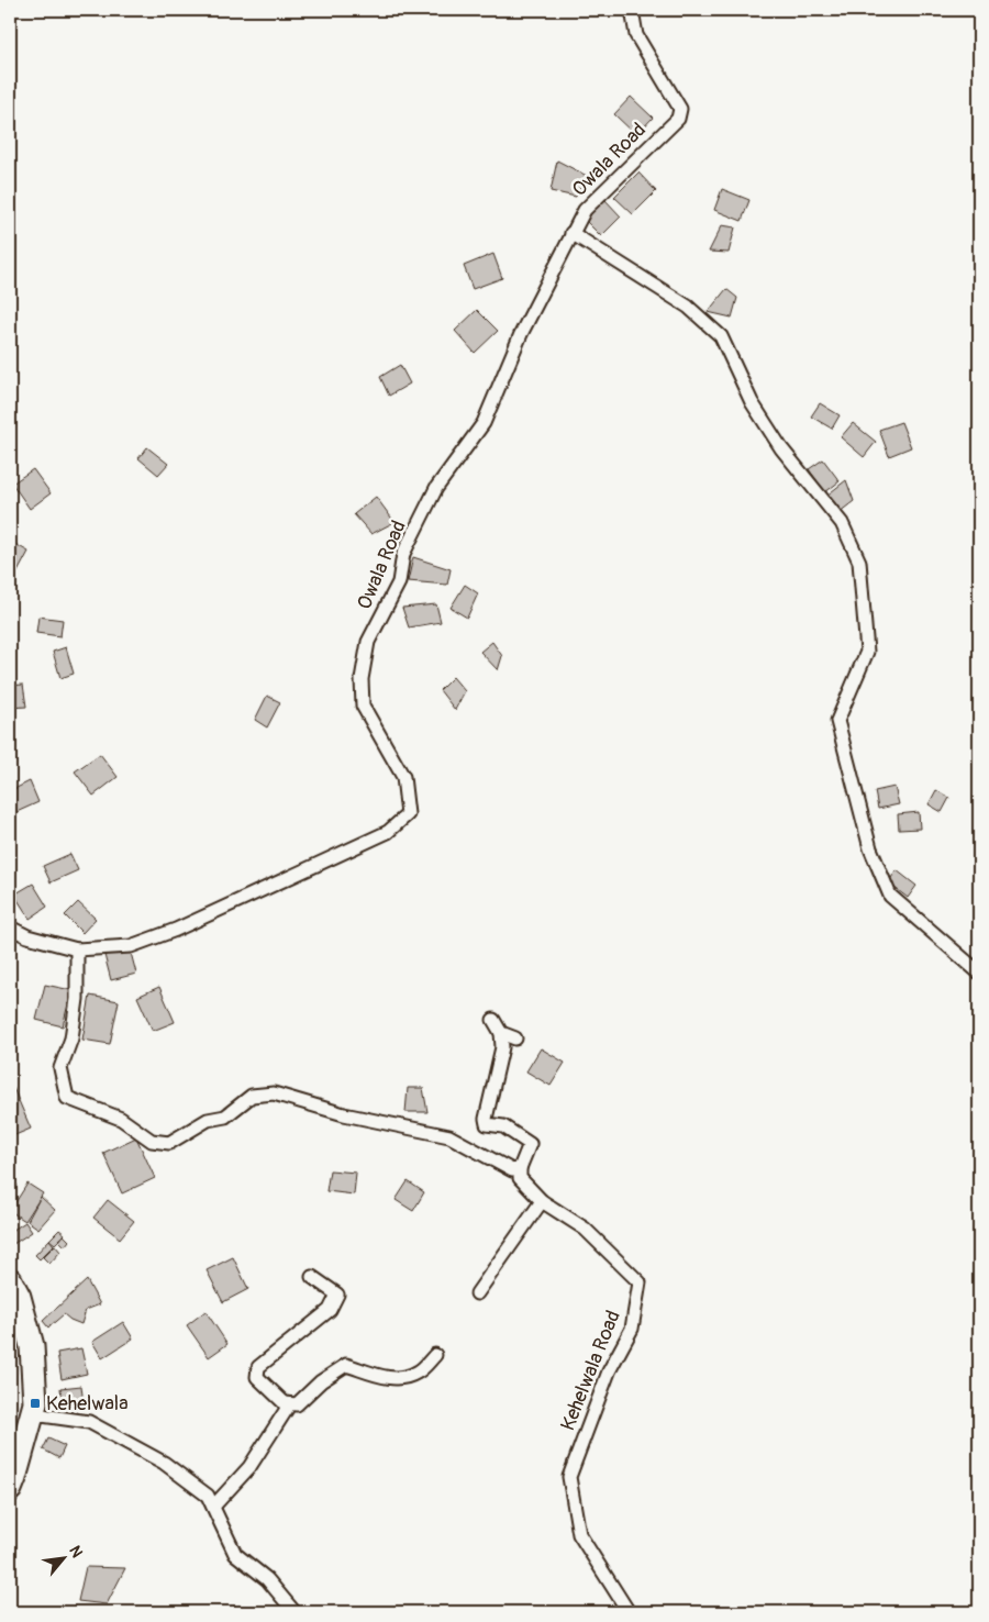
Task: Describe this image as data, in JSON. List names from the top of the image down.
{
  "streets": {
    "street": ["Owala Road", "Kehelwala Road"]
  },
  "places": {
    "transit": ["Kehelwala"]
  },
  "north": "top right"
}
